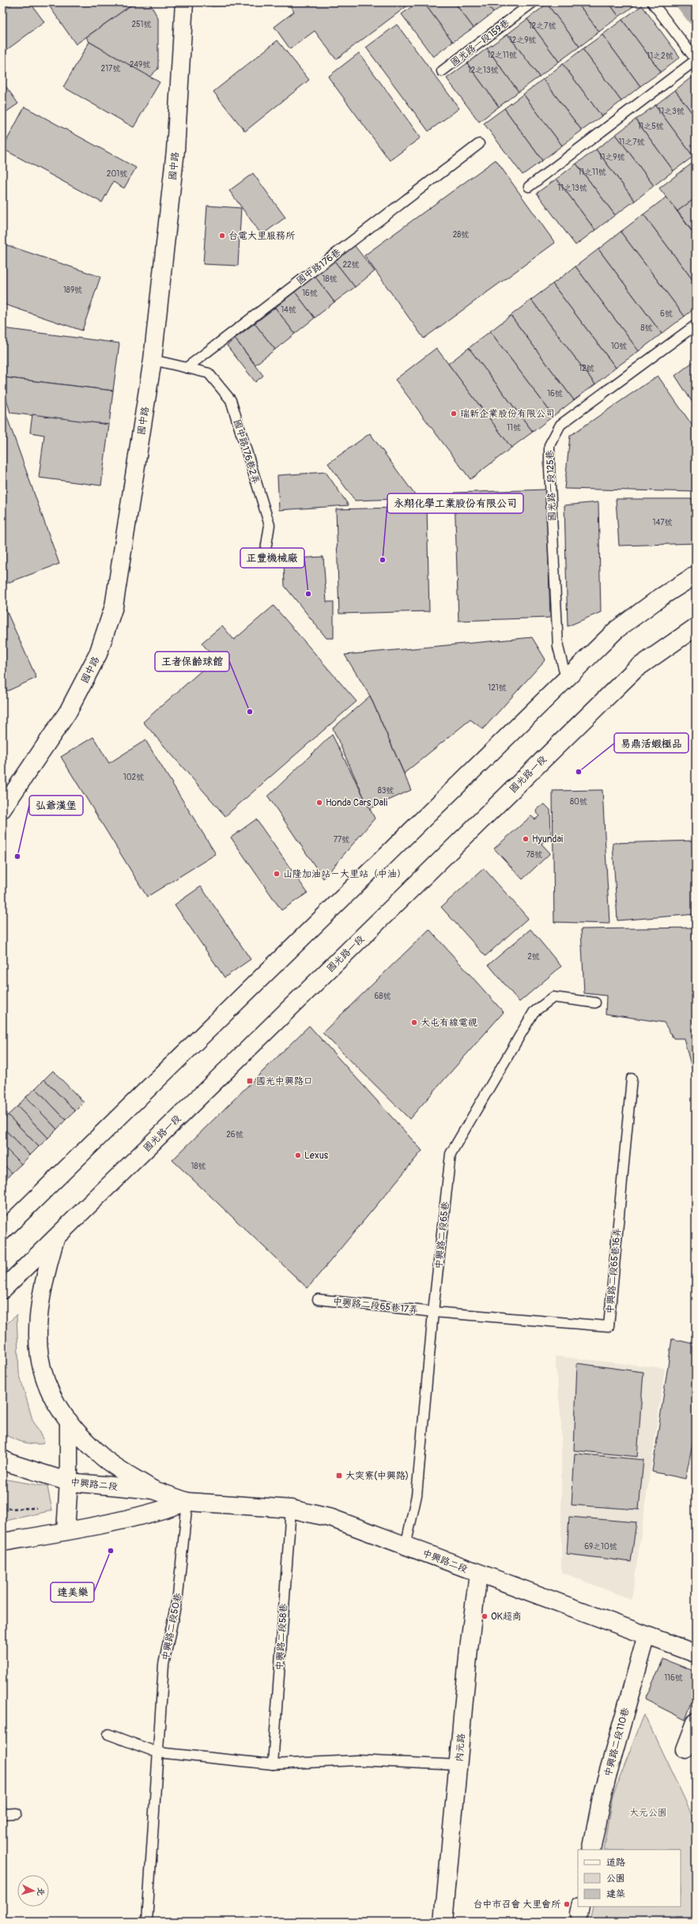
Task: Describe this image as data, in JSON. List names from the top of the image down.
{
  "streets": {
    "street": [
      "國中路",
      "國光路一段",
      "中興路二段",
      "中興路二段110巷",
      "內元路"
    ],
    "lane": [
      "國光路一段159巷",
      "國中路176巷",
      "國中路176巷2弄",
      "國光路一段125巷",
      "中興路二段65巷",
      "中興路二段65巷16弄",
      "中興路二段65巷17弄",
      "中興路二段50巷",
      "中興路二段58巷"
    ]
  },
  "crossings": [
    ["國中路176巷", "國中路176巷2弄"],
    ["中興路二段65巷", "中興路二段65巷16弄"],
    ["中興路二段65巷", "中興路二段65巷17弄"],
    ["中興路二段65巷", "中興路二段"],
    ["中興路二段65巷16弄", "中興路二段65巷17弄"],
    ["中興路二段", "中興路二段50巷"],
    ["中興路二段", "中興路二段58巷"],
    ["中興路二段", "中興路二段110巷"],
    ["中興路二段", "內元路"]
  ],
  "parks": ["大元公園"],
  "places": {
    "other": [
      "台電大里服務所",
      "瑞新企業股份有限公司",
      "永翔化學工業股份有限公司",
      "正豐機械廠",
      "王者保齡球館",
      "易鼎活蝦極品",
      "Honda Cars Dali",
      "Hyundai",
      "弘爺漢堡",
      "山隆加油站－大里站（中油）",
      "大屯有線電視",
      "Lexus",
      "達美樂",
      "OK超商",
      "台中市召會 大里會所"
    ],
    "transit": ["國光中興路口", "大突寮(中興路)"]
  },
  "house_numbers": [
    "251號",
    "12之7號",
    "12之9號",
    "12之11號",
    "11之2號",
    "249號",
    "217號",
    "12之13號",
    "11之3號",
    "11之5號",
    "11之7號",
    "11之9號",
    "11之11號",
    "201號",
    "11之13號",
    "28號",
    "22號",
    "18號",
    "189號",
    "16號",
    "14號",
    "6號",
    "8號",
    "10號",
    "12號",
    "16號",
    "11號",
    "147號",
    "121號",
    "102號",
    "83號",
    "80號",
    "77號",
    "78號",
    "2號",
    "68號",
    "26號",
    "18號",
    "69之10號",
    "116號"
  ],
  "legend": ["道路", "公園", "建築"],
  "north": "right"
}
